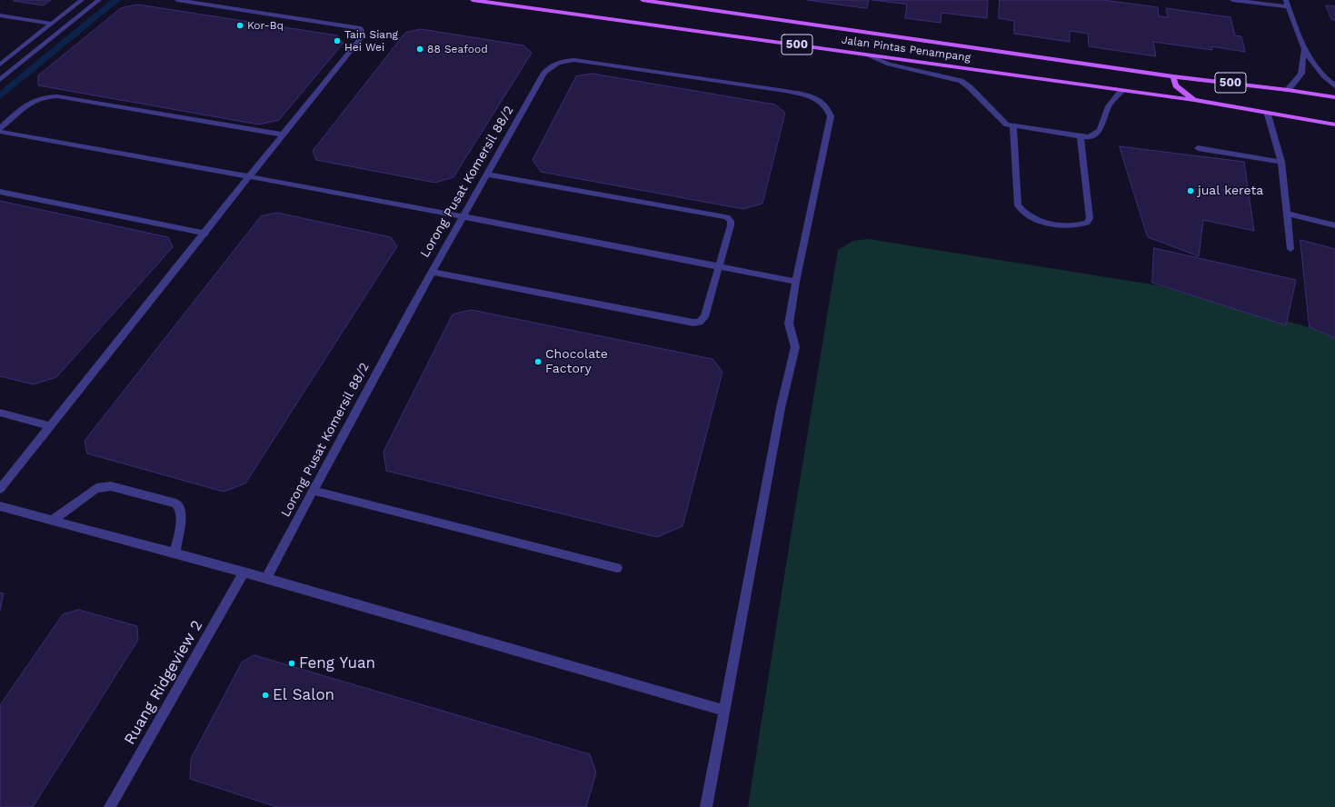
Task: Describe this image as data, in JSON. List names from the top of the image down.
{
  "streets": {
    "main road": ["500", "Jalan Pintas Penampang"],
    "street": ["Lorong Pusat Komersil 88/2", "Ruang Ridgeview 2"]
  },
  "places": [
    "Kor-Bq",
    "Tain Siang Hei Wei",
    "88 Seafood",
    "jual kereta",
    "Chocolate Factory",
    "Feng Yuan",
    "El Salon"
  ]
}
